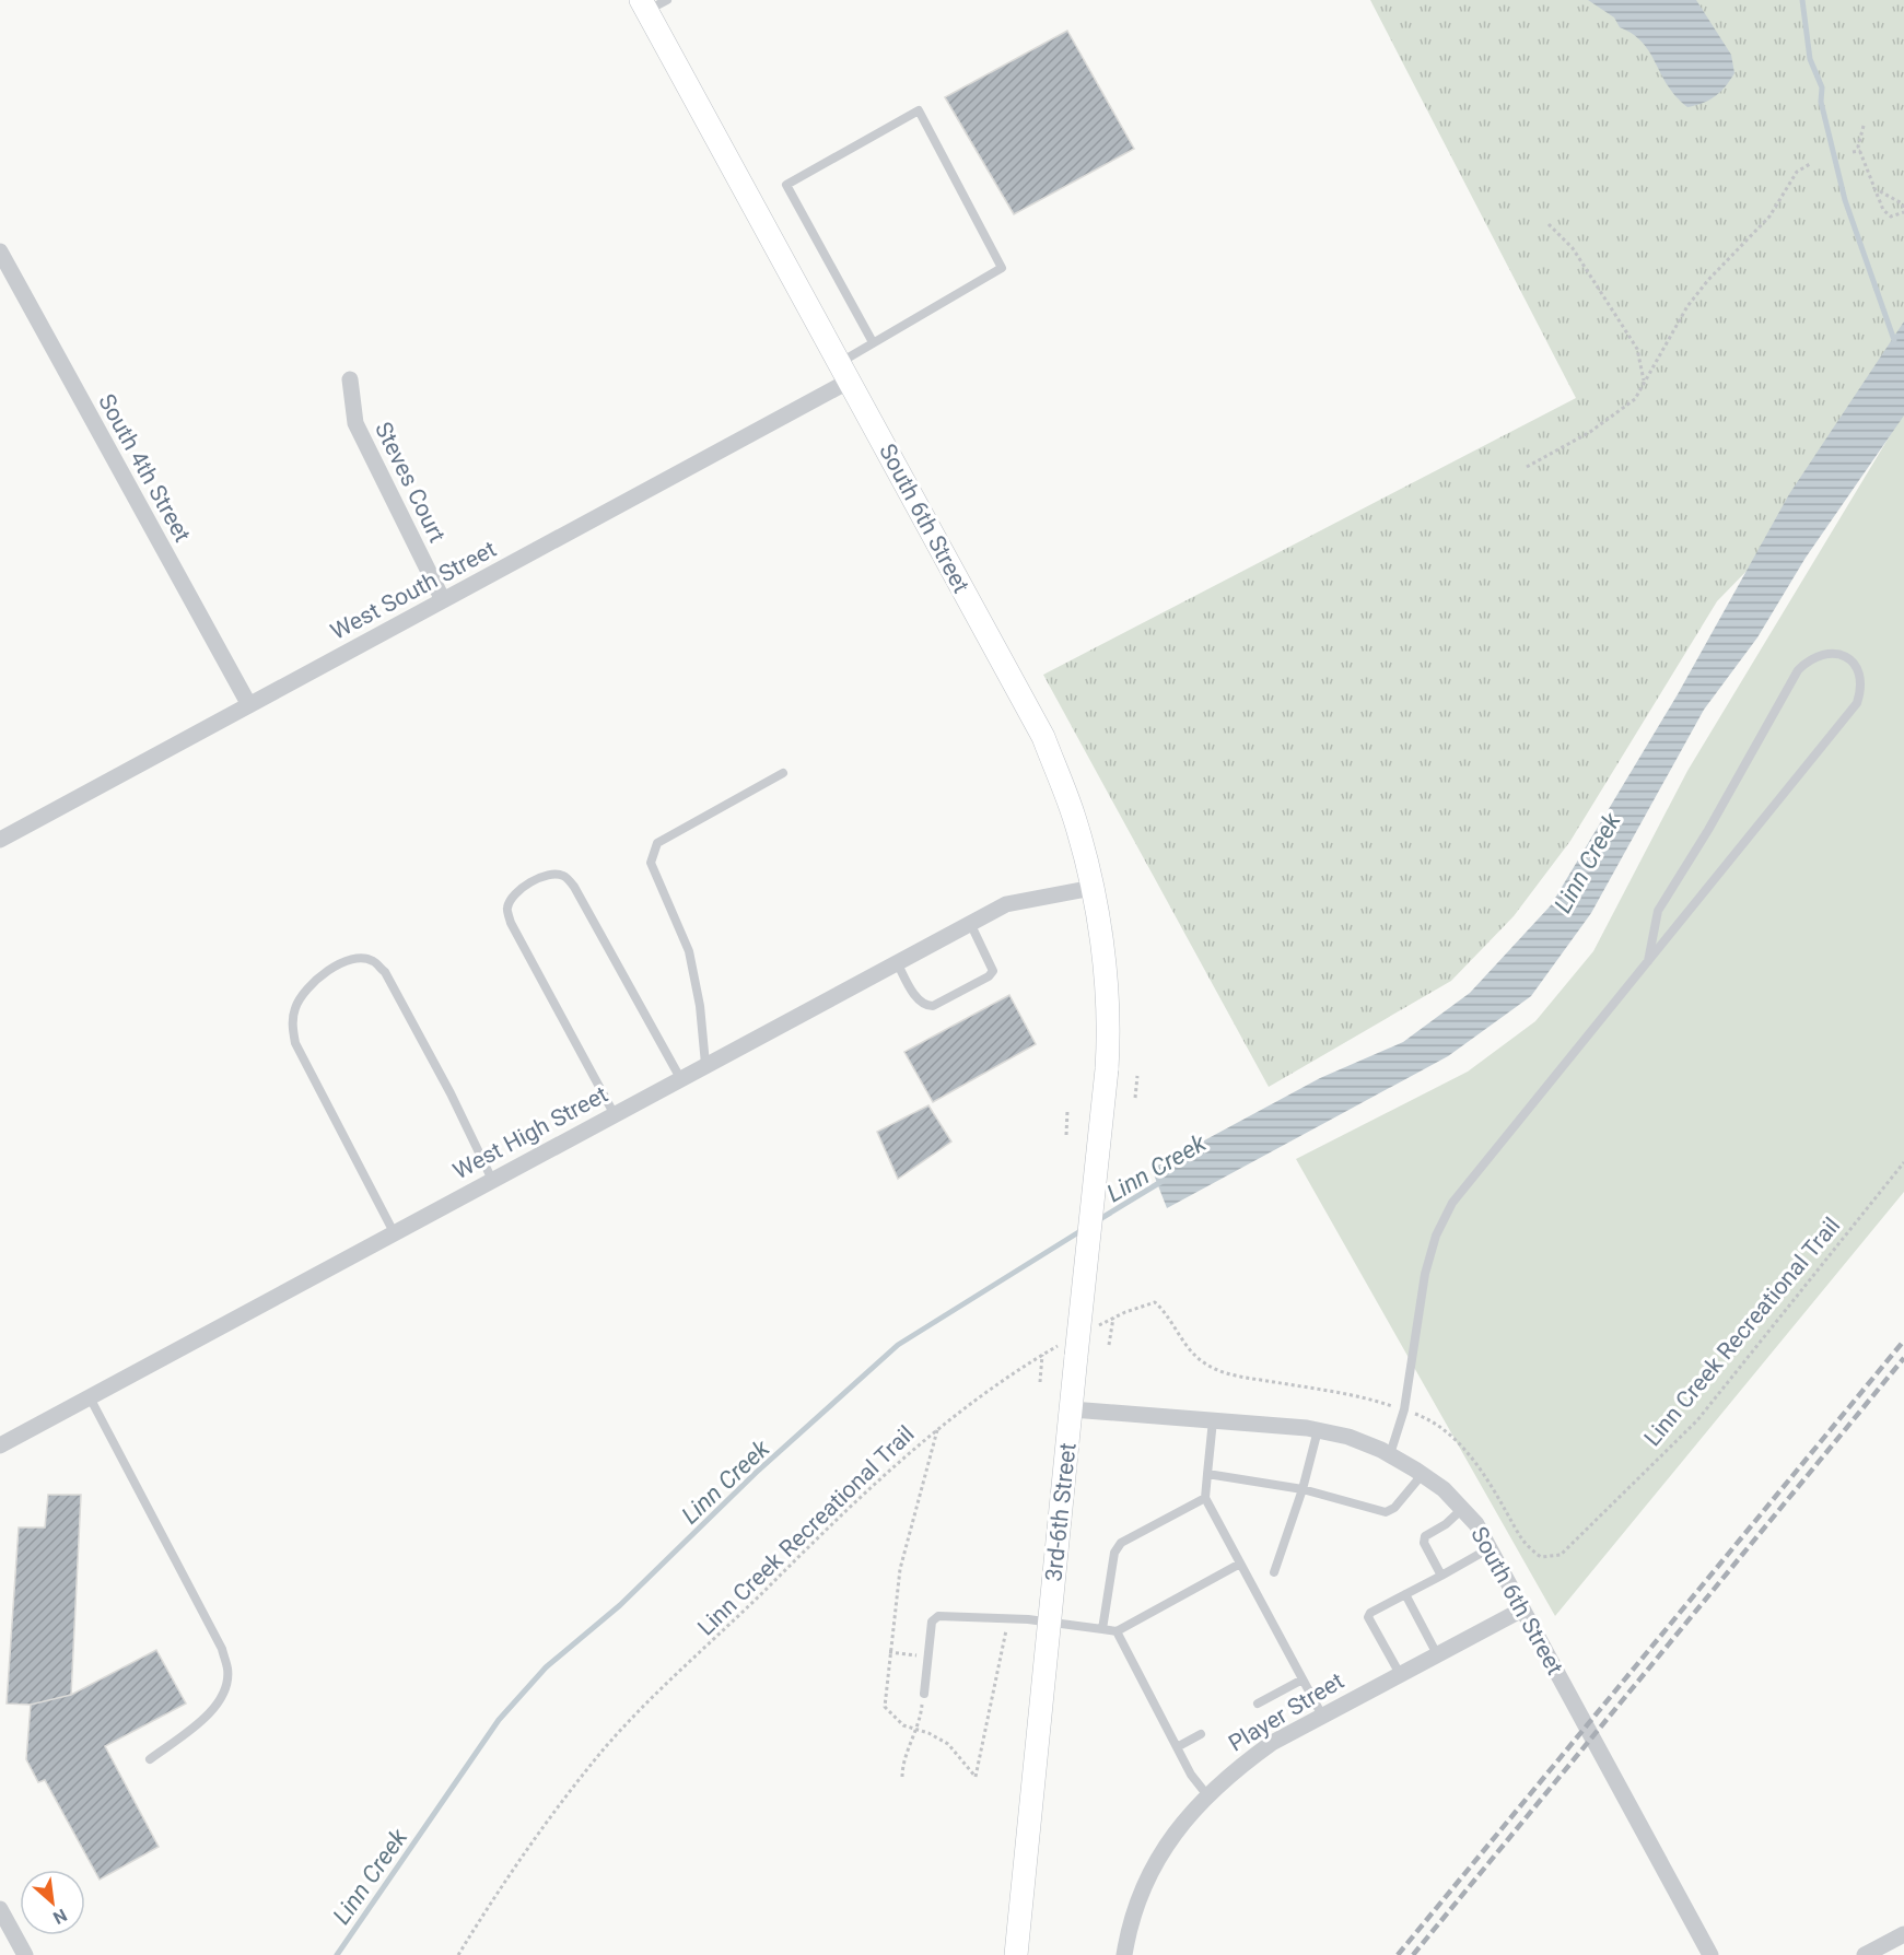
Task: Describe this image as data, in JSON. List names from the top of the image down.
{
  "streets": {
    "main road": ["South 6th Street", "3rd-6th Street"],
    "street": [
      "South 4th Street",
      "Steves Court",
      "West South Street",
      "West High Street",
      "Player Street"
    ],
    "path": ["Linn Creek Recreational Trail"]
  },
  "crossings": [
    ["South 4th Street", "West South Street"],
    ["Steves Court", "West South Street"],
    ["South 6th Street", "West South Street"],
    ["South 6th Street", "West High Street"],
    ["South 6th Street", "3rd-6th Street"],
    ["South 6th Street", "Player Street"],
    ["Linn Creek Recreational Trail", "3rd-6th Street"]
  ],
  "water": ["Linn Creek"],
  "north": "bottom right"
}
